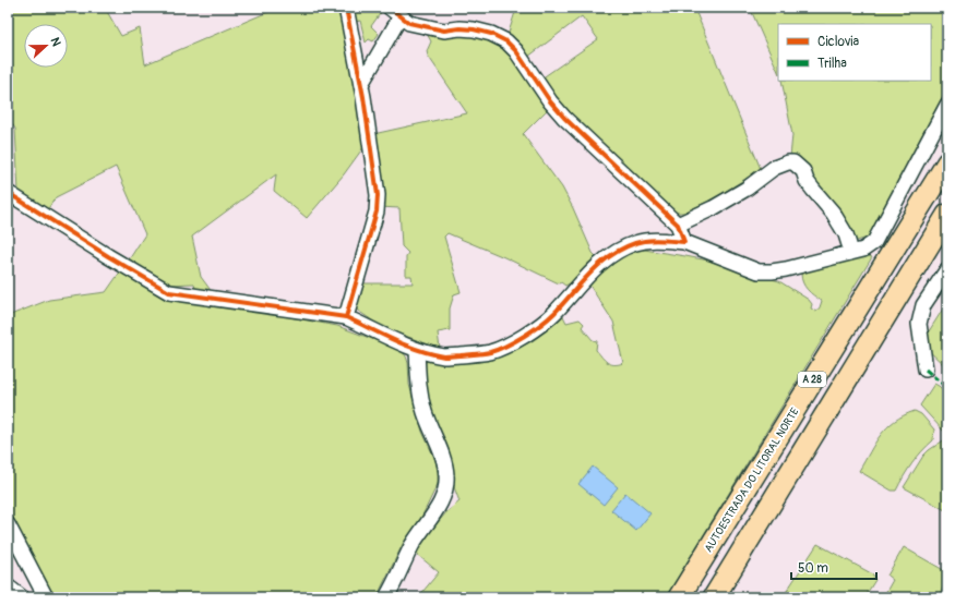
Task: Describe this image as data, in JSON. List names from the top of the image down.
{
  "streets": {
    "highway": ["A 28", "AUTOESTRADA DO LITORAL NORTE"]
  },
  "legend": ["Ciclovia", "Trilha"],
  "scale_bar": "50 m",
  "north": "right"
}
